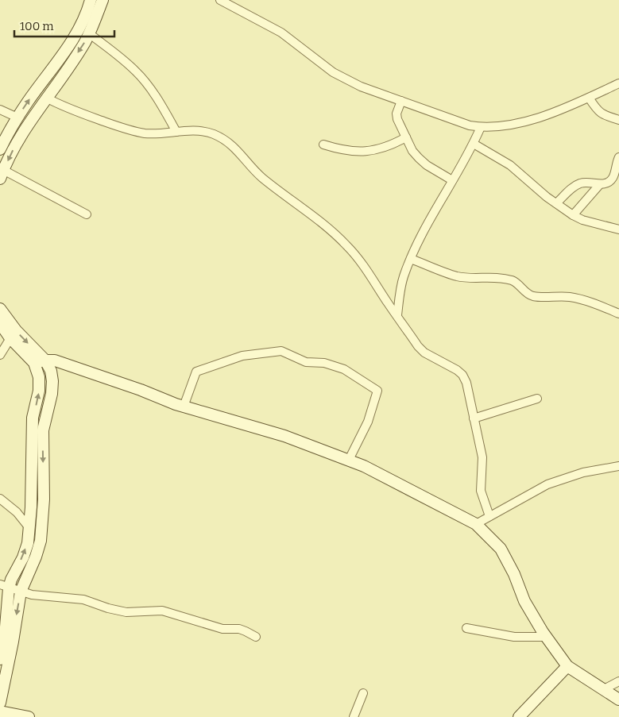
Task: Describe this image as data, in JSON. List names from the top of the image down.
{
  "scale_bar": "100 m"
}
